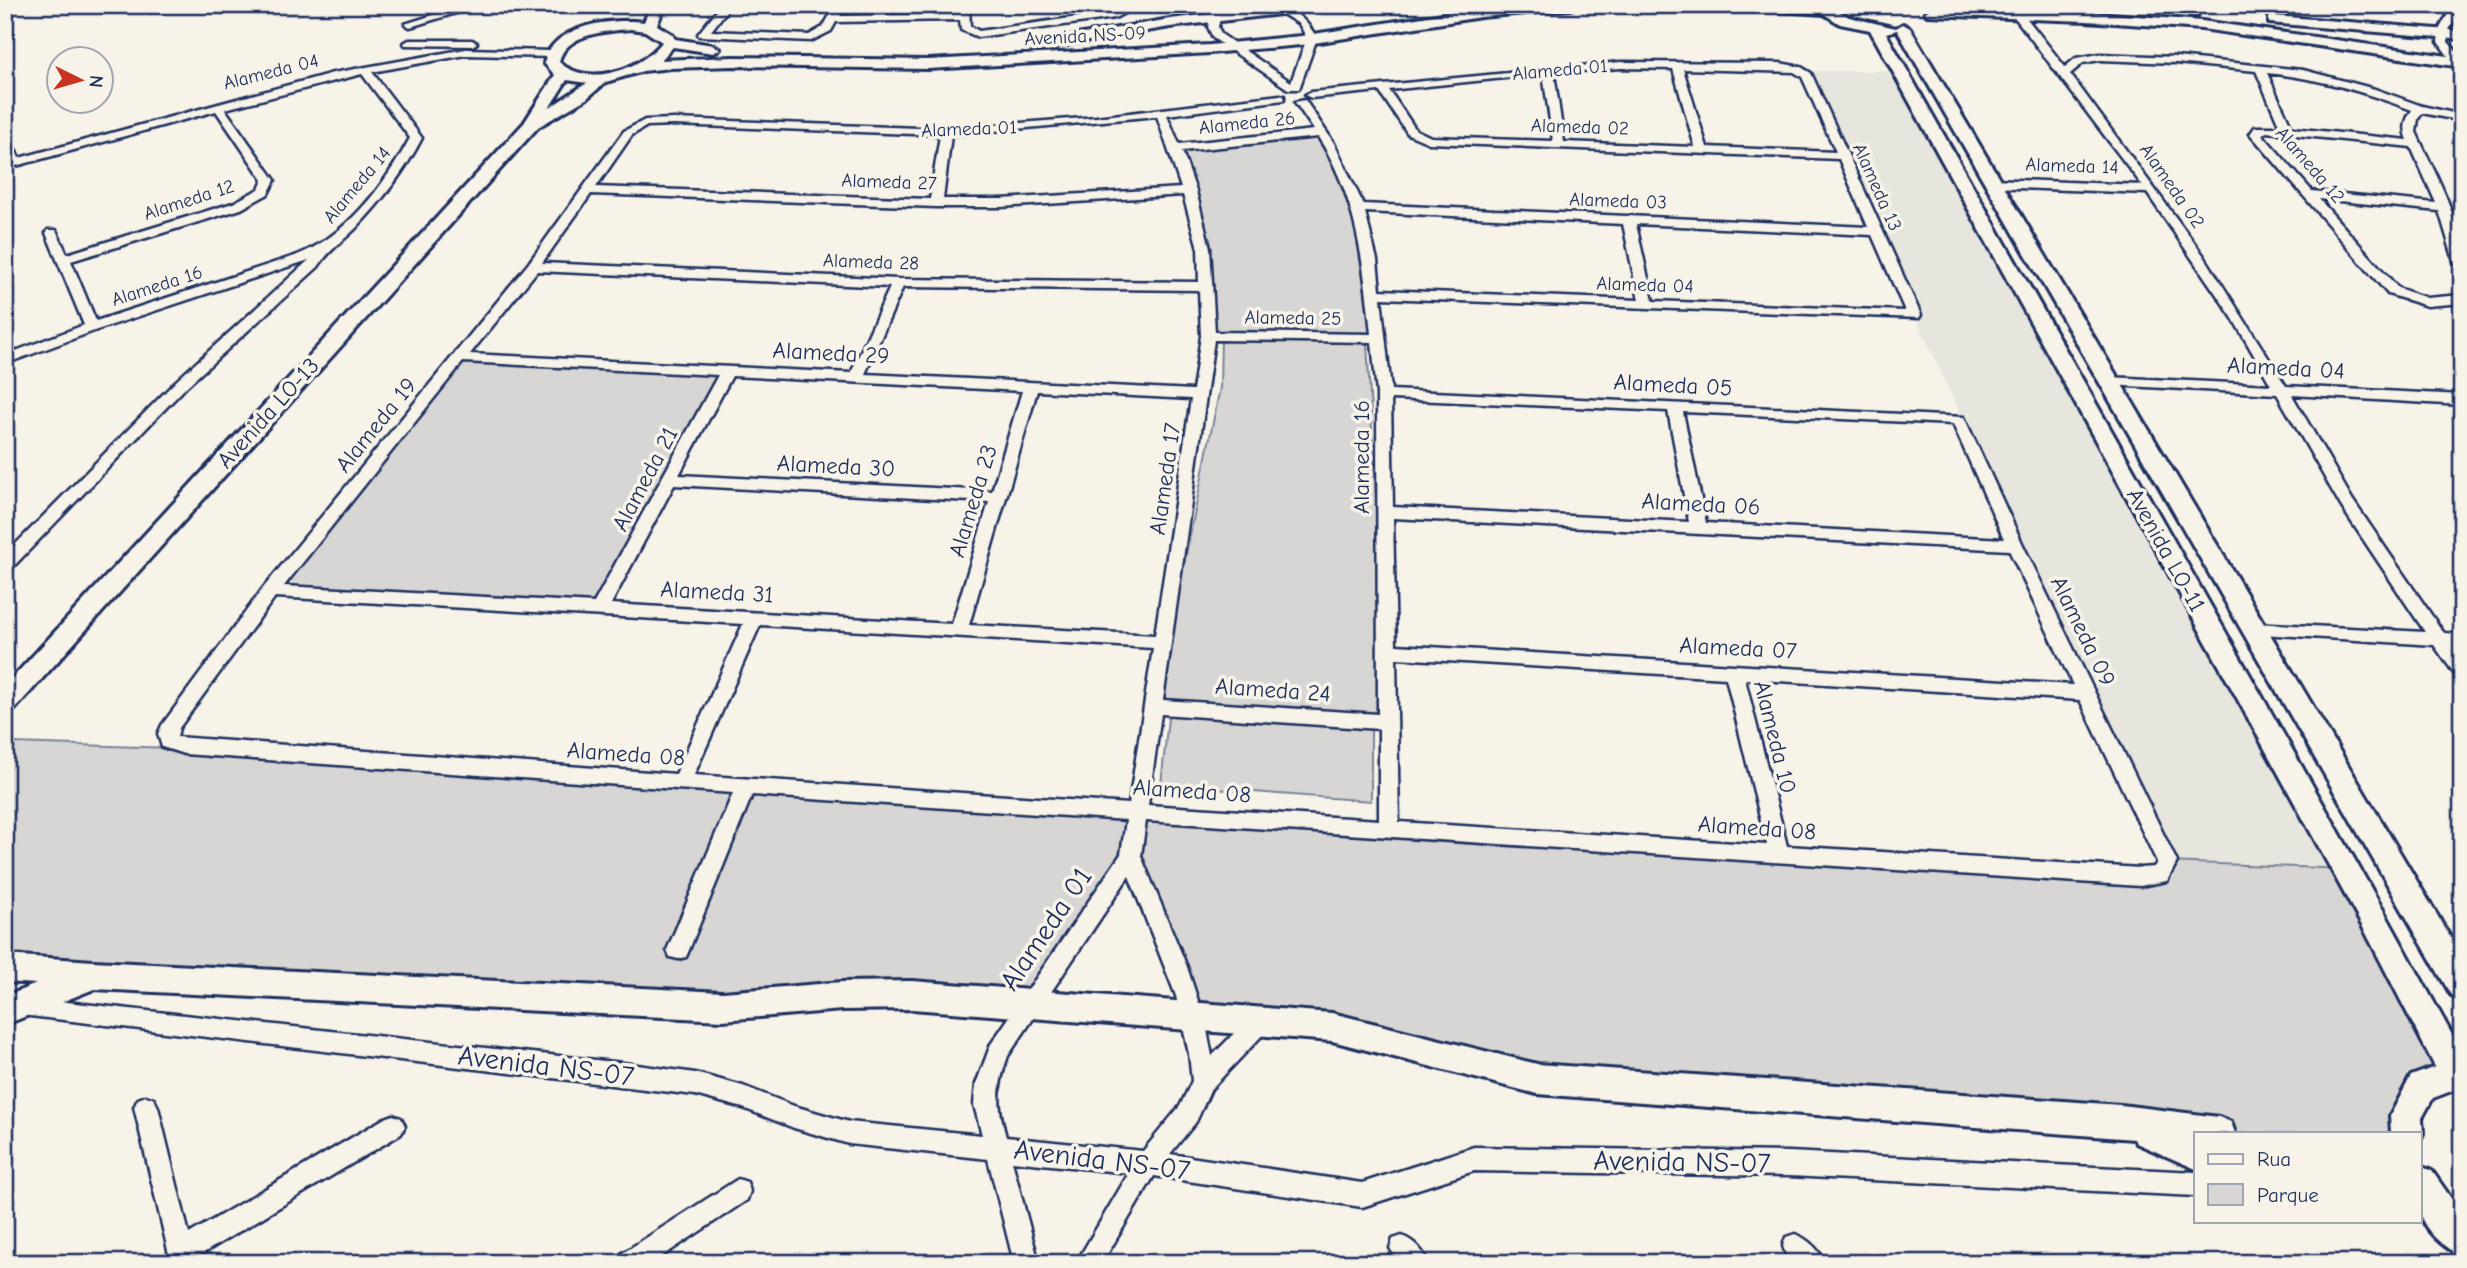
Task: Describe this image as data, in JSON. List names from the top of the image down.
{
  "streets": {
    "street": [
      "Avenida NS-09",
      "Alameda 01",
      "Alameda 04",
      "Alameda 26",
      "Alameda 02",
      "Alameda 12",
      "Alameda 14",
      "Alameda 27",
      "Alameda 13",
      "Alameda 03",
      "Alameda 28",
      "Alameda 16",
      "Alameda 25",
      "Alameda 29",
      "Alameda 05",
      "Avenida LO-13",
      "Alameda 19",
      "Alameda 30",
      "Alameda 21",
      "Alameda 17",
      "Alameda 23",
      "Alameda 06",
      "Avenida LO-11",
      "Alameda 31",
      "Alameda 09",
      "Alameda 07",
      "Alameda 24",
      "Alameda 10",
      "Alameda 08",
      "Avenida NS-07"
    ]
  },
  "crossings": [
    ["Avenida NS-09", "Avenida LO-13"],
    ["Alameda 01", "Alameda 02"],
    ["Alameda 01", "Alameda 13"],
    ["Alameda 01", "Alameda 16"],
    ["Alameda 01", "Alameda 19"],
    ["Alameda 01", "Alameda 17"],
    ["Alameda 01", "Avenida NS-07"],
    ["Alameda 04", "Alameda 02"],
    ["Alameda 04", "Alameda 12"],
    ["Alameda 04", "Alameda 14"],
    ["Alameda 04", "Alameda 13"],
    ["Alameda 04", "Alameda 16"],
    ["Alameda 04", "Avenida LO-11"],
    ["Alameda 26", "Alameda 16"],
    ["Alameda 26", "Alameda 17"],
    ["Alameda 02", "Alameda 14"],
    ["Alameda 02", "Alameda 13"],
    ["Alameda 14", "Alameda 16"],
    ["Alameda 14", "Avenida LO-11"],
    ["Alameda 27", "Alameda 19"],
    ["Alameda 27", "Alameda 17"],
    ["Alameda 13", "Alameda 03"],
    ["Alameda 03", "Alameda 16"],
    ["Alameda 28", "Alameda 19"],
    ["Alameda 28", "Alameda 17"],
    ["Alameda 16", "Alameda 25"],
    ["Alameda 16", "Alameda 05"],
    ["Alameda 16", "Alameda 06"],
    ["Alameda 16", "Alameda 07"],
    ["Alameda 16", "Alameda 24"],
    ["Alameda 16", "Alameda 08"],
    ["Alameda 25", "Alameda 17"],
    ["Alameda 29", "Alameda 19"],
    ["Alameda 29", "Alameda 21"],
    ["Alameda 29", "Alameda 17"],
    ["Alameda 29", "Alameda 23"],
    ["Alameda 05", "Alameda 09"],
    ["Alameda 19", "Alameda 31"],
    ["Alameda 19", "Alameda 08"],
    ["Alameda 30", "Alameda 21"],
    ["Alameda 30", "Alameda 23"],
    ["Alameda 21", "Alameda 31"],
    ["Alameda 17", "Alameda 31"],
    ["Alameda 17", "Alameda 24"],
    ["Alameda 17", "Alameda 08"],
    ["Alameda 23", "Alameda 31"],
    ["Alameda 06", "Alameda 09"],
    ["Alameda 09", "Alameda 07"],
    ["Alameda 09", "Alameda 08"],
    ["Alameda 07", "Alameda 10"],
    ["Alameda 10", "Alameda 08"]
  ],
  "legend": ["Rua", "Parque"],
  "north": "right"
}
